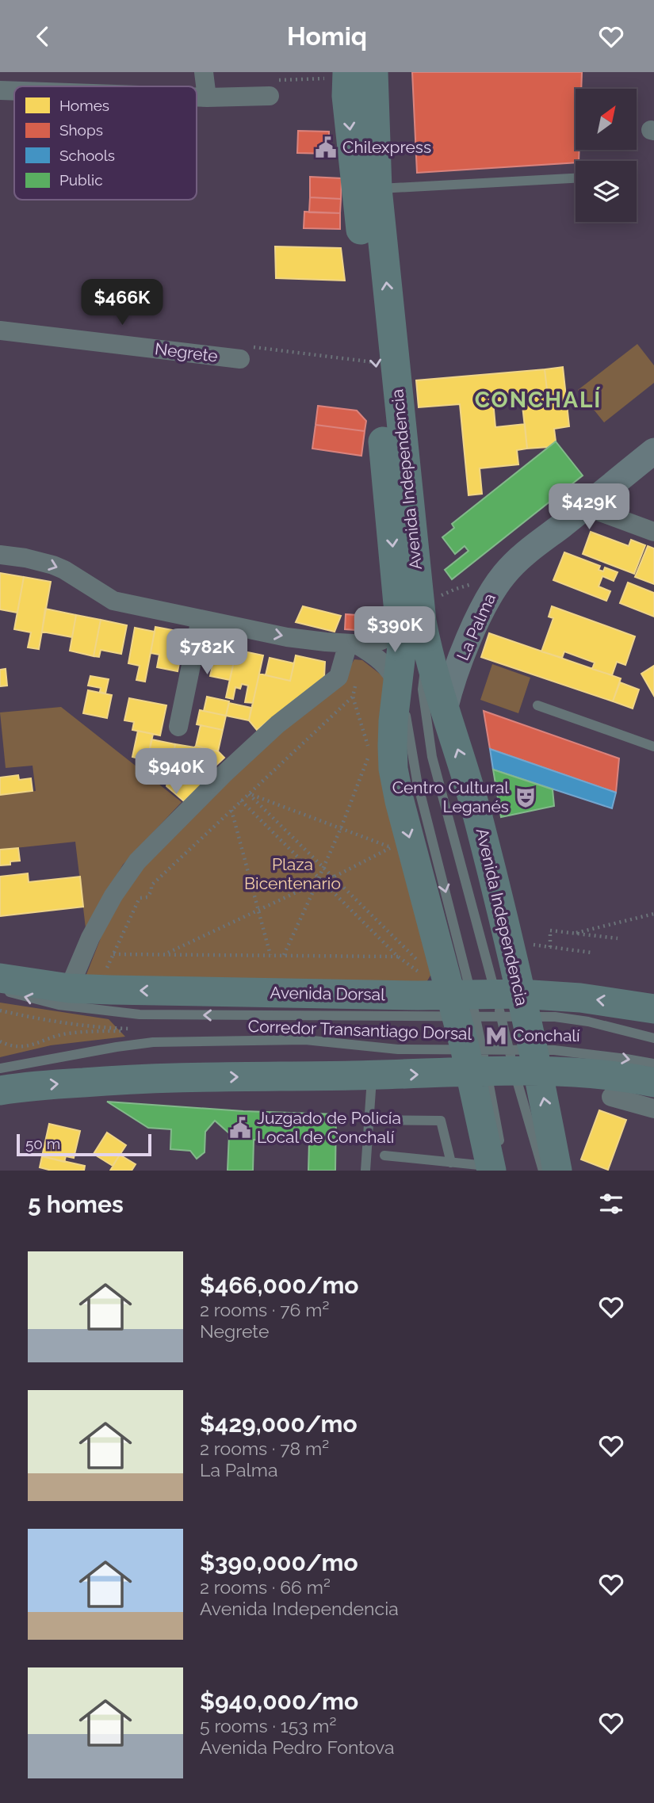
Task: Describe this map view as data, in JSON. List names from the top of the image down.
{
  "streets": {
    "main road": ["Avenida Independencia", "La Palma", "Avenida Dorsal"],
    "street": ["Negrete"],
    "lane": ["Corredor Transantiago Dorsal"]
  },
  "crossings": [
    ["Avenida Independencia", "La Palma"],
    ["Avenida Independencia", "Avenida Dorsal"],
    ["Avenida Independencia", "Corredor Transantiago Dorsal"],
    ["Avenida Dorsal", "Corredor Transantiago Dorsal"]
  ],
  "districts": ["CONCHALÍ"],
  "parks": ["Plaza Bicentenario"],
  "places": {
    "public building": ["Chilexpress", "Juzgado de Policía Local de Conchalí"],
    "theatre": ["Centro Cultural Leganés"],
    "metro station": ["Conchalí"]
  },
  "legend": [
    "Homes",
    "Shops",
    "Schools",
    "Public"
  ],
  "scale_bar": "50 m",
  "north": "top right",
  "page": {
    "header": "Homiq",
    "price": [
      "$466K",
      "$429K",
      "$390K",
      "$782K",
      "$940K"
    ],
    "scale": "50 m",
    "heading": "5 homes",
    "list": [
      {
        "name": "$466,000/mo",
        "note": "2 rooms · 76 m² · Negrete"
      },
      {
        "name": "$429,000/mo",
        "note": "2 rooms · 78 m² · La Palma"
      },
      {
        "name": "$390,000/mo",
        "note": "2 rooms · 66 m² · Avenida Independencia"
      },
      {
        "name": "$940,000/mo",
        "note": "5 rooms · 153 m² · Avenida Pedro Fontova"
      }
    ]
  }
}
